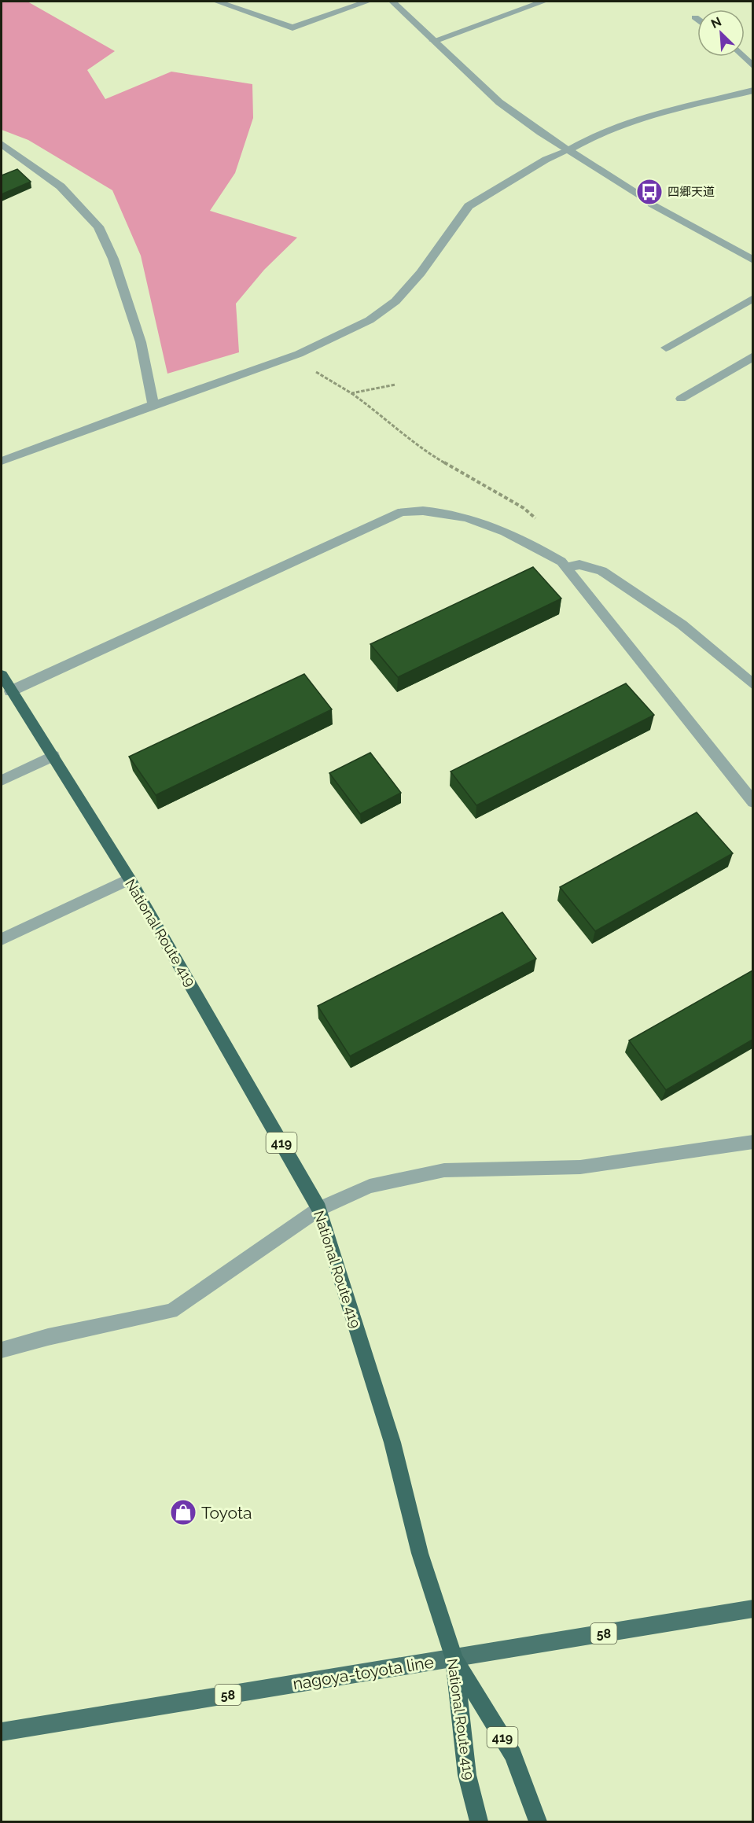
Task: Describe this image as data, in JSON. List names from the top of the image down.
{
  "streets": {
    "highway": ["National Route 419", "419"],
    "main road": ["58", "nagoya-toyota line"]
  },
  "crossings": [
    ["National Route 419", "419"],
    ["National Route 419", "nagoya-toyota line"],
    ["419", "nagoya-toyota line"]
  ],
  "places": {
    "bus stop": ["四郷天道"],
    "shop": ["Toyota"]
  },
  "north": "top left"
}
